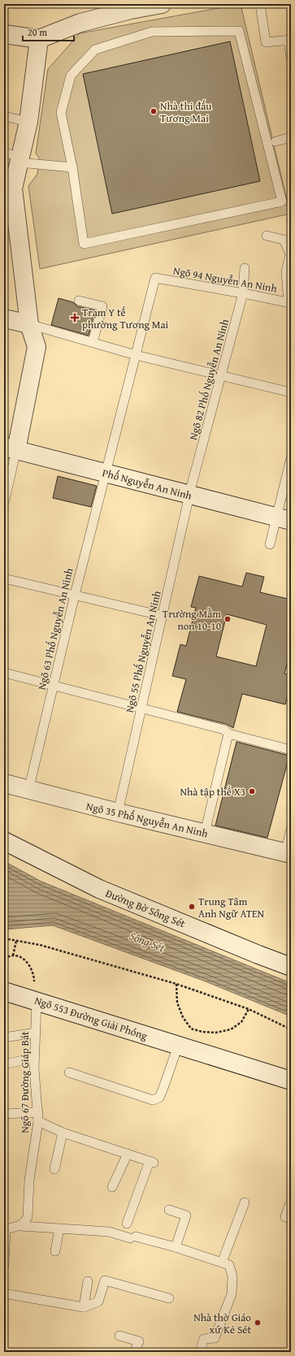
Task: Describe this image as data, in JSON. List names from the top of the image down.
{
  "streets": {
    "street": [
      "Phố Nguyễn An Ninh",
      "Ngõ 35 Phố Nguyễn An Ninh",
      "Đường Bờ Sông Sét",
      "Ngõ 553 Đường Giải Phóng"
    ],
    "lane": [
      "Ngõ 94 Nguyễn An Ninh",
      "Ngõ 82 Phố Nguyễn An Ninh",
      "Ngõ 63 Phố Nguyễn An Ninh",
      "Ngõ 55 Phố Nguyễn An Ninh",
      "Ngõ 67 Đường Giáp Bát"
    ]
  },
  "crossings": [
    ["Ngõ 94 Nguyễn An Ninh", "Ngõ 82 Phố Nguyễn An Ninh"],
    ["Ngõ 94 Nguyễn An Ninh", "Ngõ 63 Phố Nguyễn An Ninh"],
    ["Ngõ 82 Phố Nguyễn An Ninh", "Phố Nguyễn An Ninh"],
    ["Ngõ 82 Phố Nguyễn An Ninh", "Ngõ 55 Phố Nguyễn An Ninh"],
    ["Phố Nguyễn An Ninh", "Ngõ 63 Phố Nguyễn An Ninh"],
    ["Phố Nguyễn An Ninh", "Ngõ 55 Phố Nguyễn An Ninh"],
    ["Ngõ 63 Phố Nguyễn An Ninh", "Ngõ 35 Phố Nguyễn An Ninh"],
    ["Ngõ 55 Phố Nguyễn An Ninh", "Ngõ 35 Phố Nguyễn An Ninh"],
    ["Ngõ 553 Đường Giải Phóng", "Ngõ 67 Đường Giáp Bát"]
  ],
  "water": ["Sông Sét"],
  "places": {
    "other": [
      "Nhà thi đấu Tương Mai",
      "Trường Mầm non 10-10",
      "Nhà tập thể X3",
      "Trung Tâm Anh Ngữ ATEN",
      "Nhà thờ Giáo xứ Kẻ Sét"
    ],
    "health": ["Trạm Y tế phường Tương Mai"]
  },
  "scale_bar": "20 m"
}
